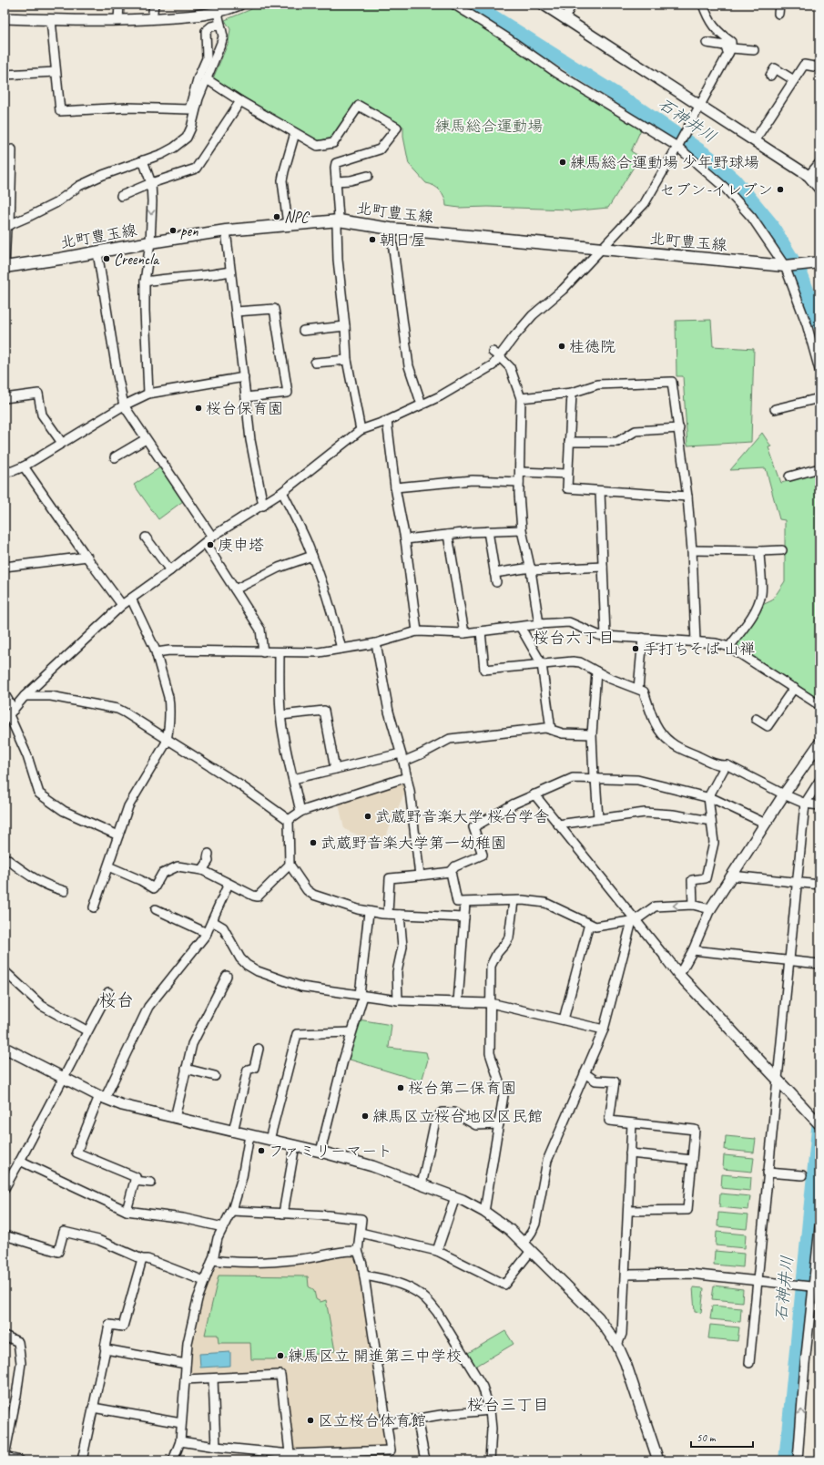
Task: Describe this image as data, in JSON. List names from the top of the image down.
{
  "streets": {
    "main road": ["北町豊玉線"]
  },
  "districts": ["桜台六丁目", "桜台", "桜台三丁目"],
  "water": ["石神井川"],
  "parks": ["練馬総合運動場"],
  "places": [
    "練馬総合運動場 少年野球場",
    "セブン-イレブン",
    "NPC",
    "pen",
    "朝日屋",
    "Creencla",
    "桂徳院",
    "桜台保育園",
    "庚申塔",
    "手打ちそば 山禅",
    "武蔵野音楽大学 桜台学舎",
    "武蔵野音楽大学第一幼稚園",
    "桜台第二保育園",
    "練馬区立桜台地区区民館",
    "ファミリーマート",
    "練馬区立 開進第三中学校",
    "区立桜台体育館"
  ],
  "scale_bar": "50 m"
}
